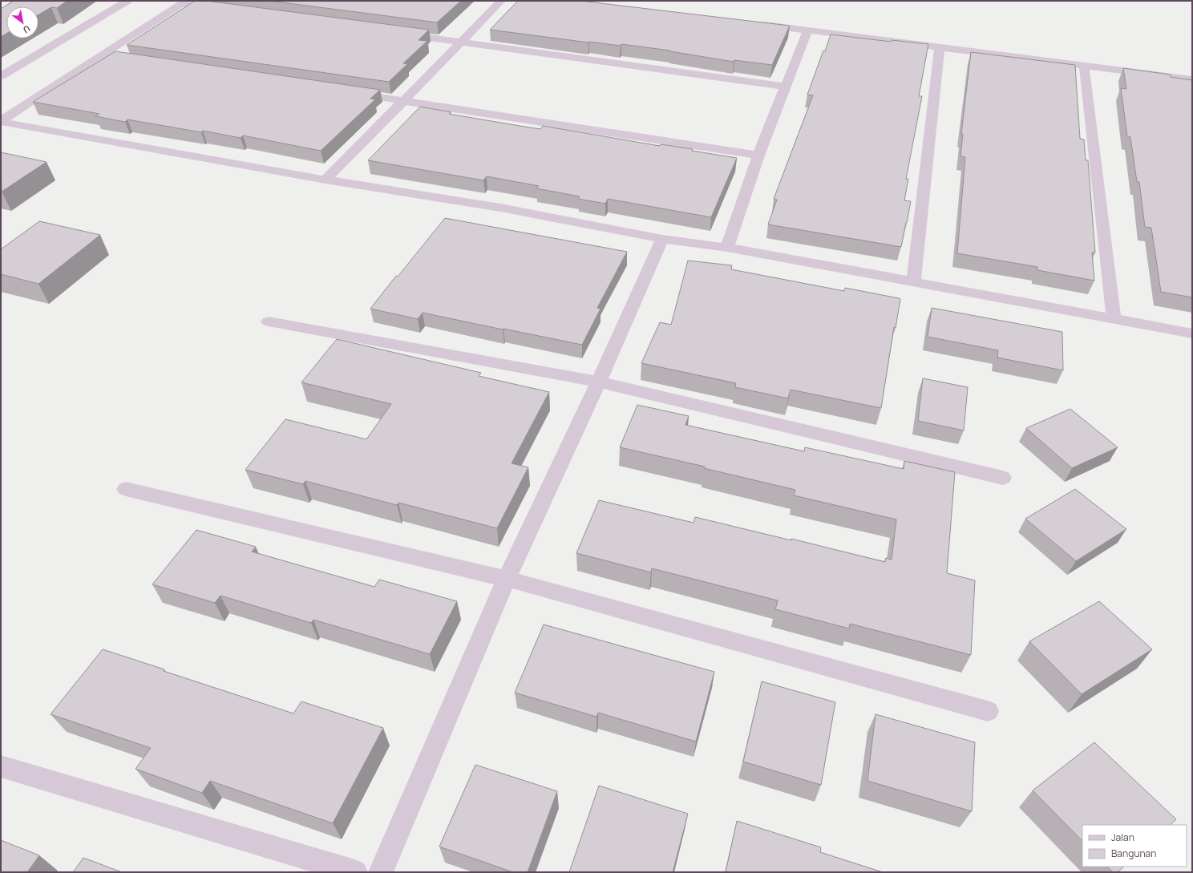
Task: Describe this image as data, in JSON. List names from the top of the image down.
{
  "legend": ["Jalan", "Bangunan"],
  "north": "bottom right"
}
